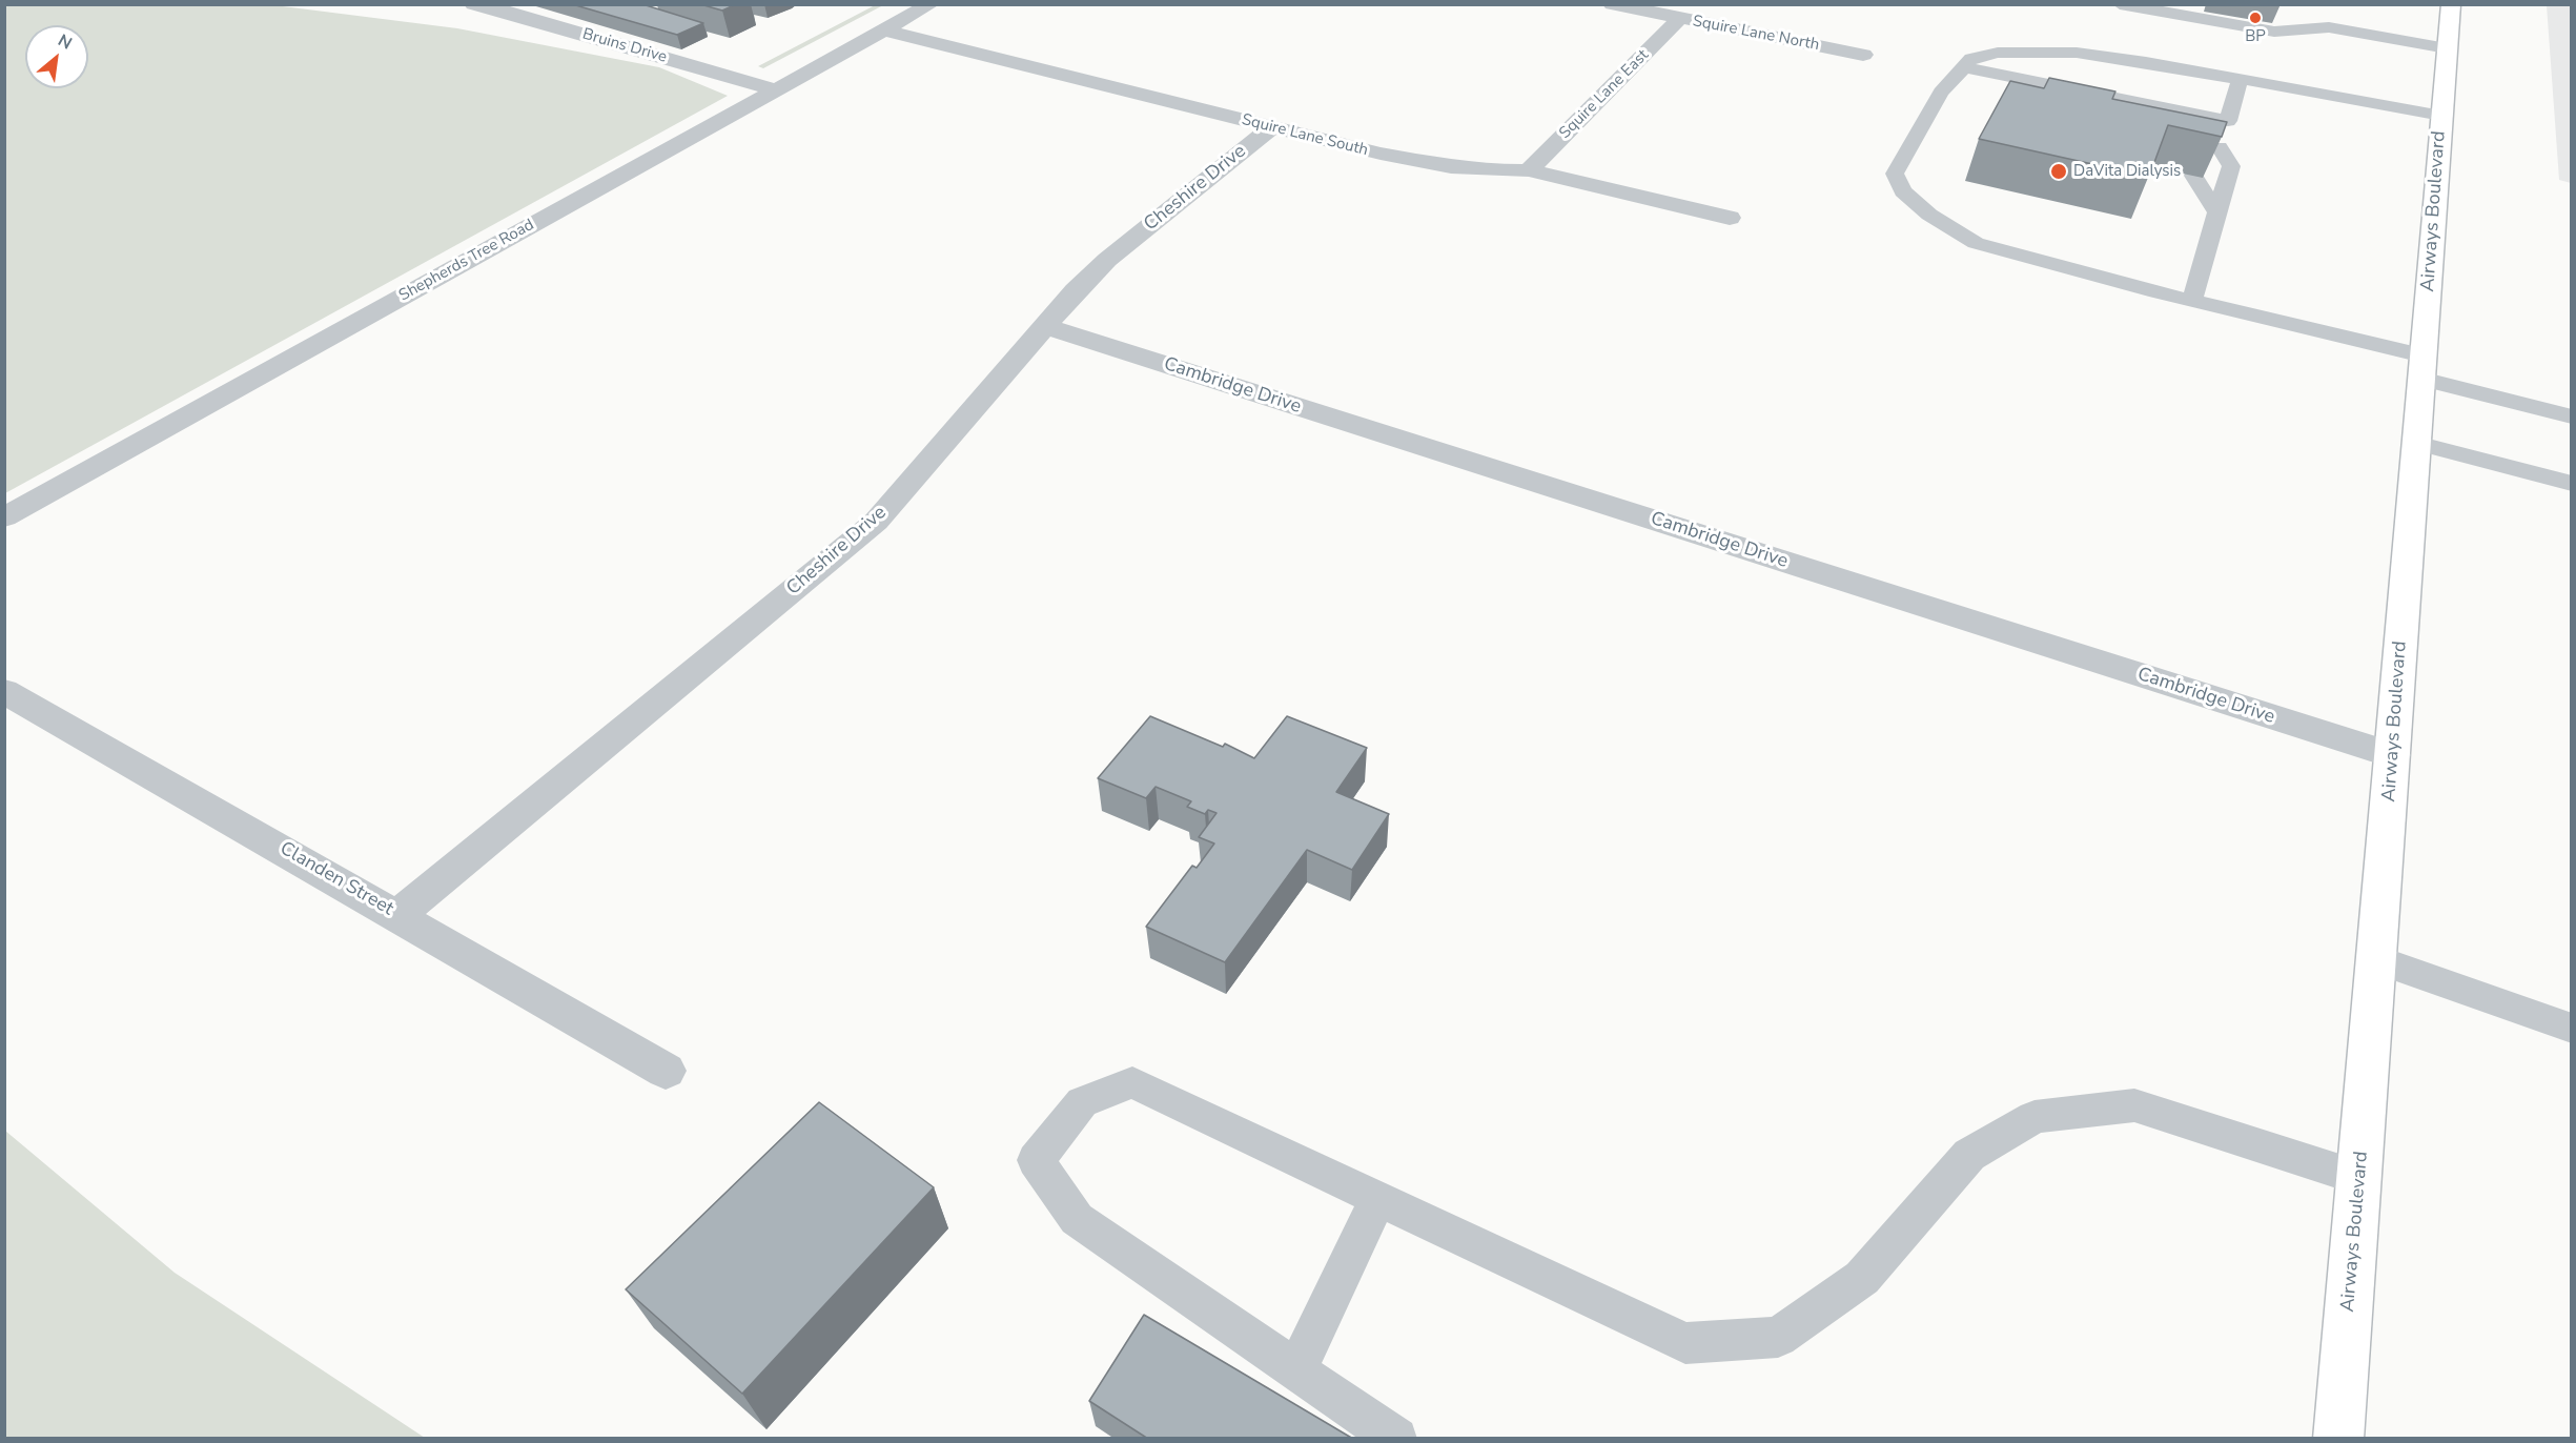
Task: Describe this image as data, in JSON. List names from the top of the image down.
{
  "streets": {
    "main road": ["Airways Boulevard"],
    "street": [
      "Squire Lane North",
      "Bruins Drive",
      "Squire Lane East",
      "Squire Lane South",
      "Cheshire Drive",
      "Shepherds Tree Road",
      "Cambridge Drive",
      "Clanden Street"
    ]
  },
  "crossings": [
    ["Squire Lane North", "Squire Lane East"],
    ["Bruins Drive", "Shepherds Tree Road"],
    ["Squire Lane East", "Squire Lane South"],
    ["Squire Lane South", "Cheshire Drive"],
    ["Squire Lane South", "Shepherds Tree Road"],
    ["Cheshire Drive", "Cambridge Drive"],
    ["Cheshire Drive", "Clanden Street"],
    ["Airways Boulevard", "Cambridge Drive"]
  ],
  "places": ["BP", "DaVita Dialysis"],
  "north": "top right"
}
